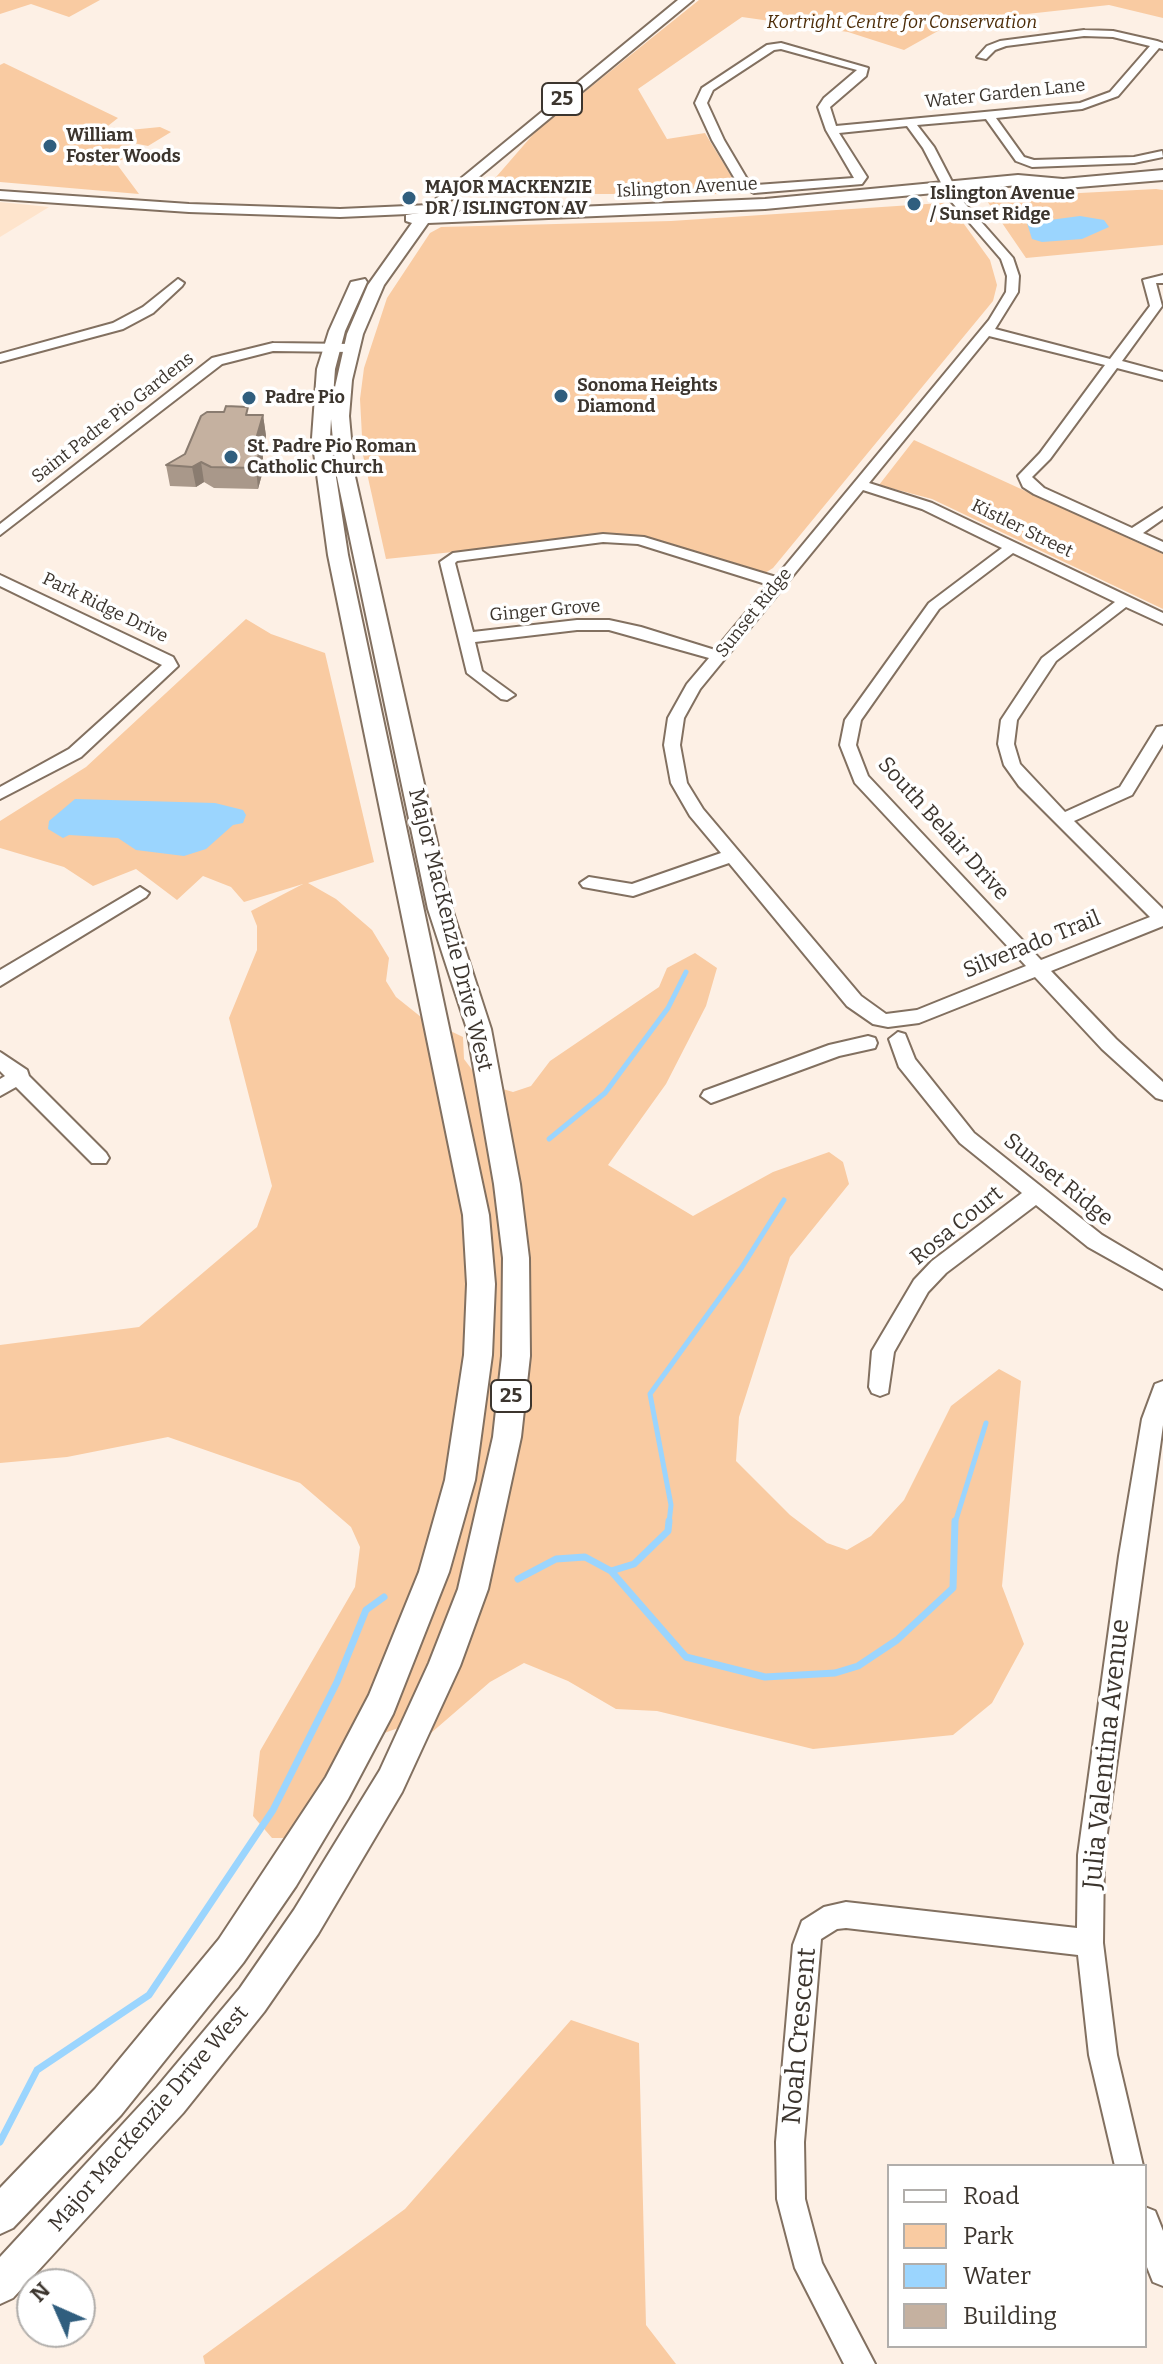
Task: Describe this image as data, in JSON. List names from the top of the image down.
{
  "streets": {
    "main road": ["25", "Islington Avenue", "Major MacKenzie Drive West"],
    "street": [
      "Water Garden Lane",
      "Saint Padre Pio Gardens",
      "Kistler Street",
      "Park Ridge Drive",
      "Ginger Grove",
      "Sunset Ridge",
      "South Belair Drive",
      "Silverado Trail",
      "Rosa Court",
      "Julia Valentina Avenue",
      "Noah Crescent"
    ]
  },
  "crossings": [
    ["Water Garden Lane", "Sunset Ridge"],
    ["Islington Avenue", "Sunset Ridge"],
    ["Islington Avenue", "Major MacKenzie Drive West"],
    ["Saint Padre Pio Gardens", "Major MacKenzie Drive West"],
    ["Kistler Street", "Sunset Ridge"],
    ["Kistler Street", "South Belair Drive"],
    ["Ginger Grove", "Sunset Ridge"],
    ["Sunset Ridge", "Silverado Trail"],
    ["Sunset Ridge", "Rosa Court"],
    ["South Belair Drive", "Silverado Trail"],
    ["Julia Valentina Avenue", "Noah Crescent"]
  ],
  "parks": ["Kortright Centre for Conservation"],
  "places": [
    "William Foster Woods",
    "MAJOR MACKENZIE DR / ISLINGTON AV",
    "Islington Avenue / Sunset Ridge",
    "Sonoma Heights Diamond",
    "Padre Pio",
    "St. Padre Pio Roman Catholic Church"
  ],
  "legend": [
    "Road",
    "Park",
    "Water",
    "Building"
  ],
  "north": "top left"
}
